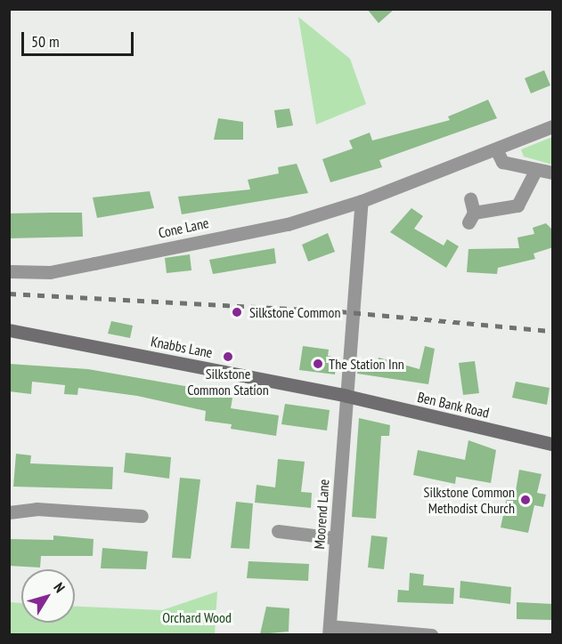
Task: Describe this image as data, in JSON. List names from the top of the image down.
{
  "streets": {
    "main road": ["Knabbs Lane", "Ben Bank Road"],
    "street": ["Cone Lane", "Moorend Lane"]
  },
  "crossings": [
    ["Knabbs Lane", "Ben Bank Road"],
    ["Knabbs Lane", "Moorend Lane"],
    ["Ben Bank Road", "Moorend Lane"]
  ],
  "parks": ["Orchard Wood"],
  "places": [
    "Silkstone Common",
    "Silkstone Common Station",
    "The Station Inn",
    "Silkstone Common Methodist Church"
  ],
  "scale_bar": "50 m",
  "north": "top right"
}
